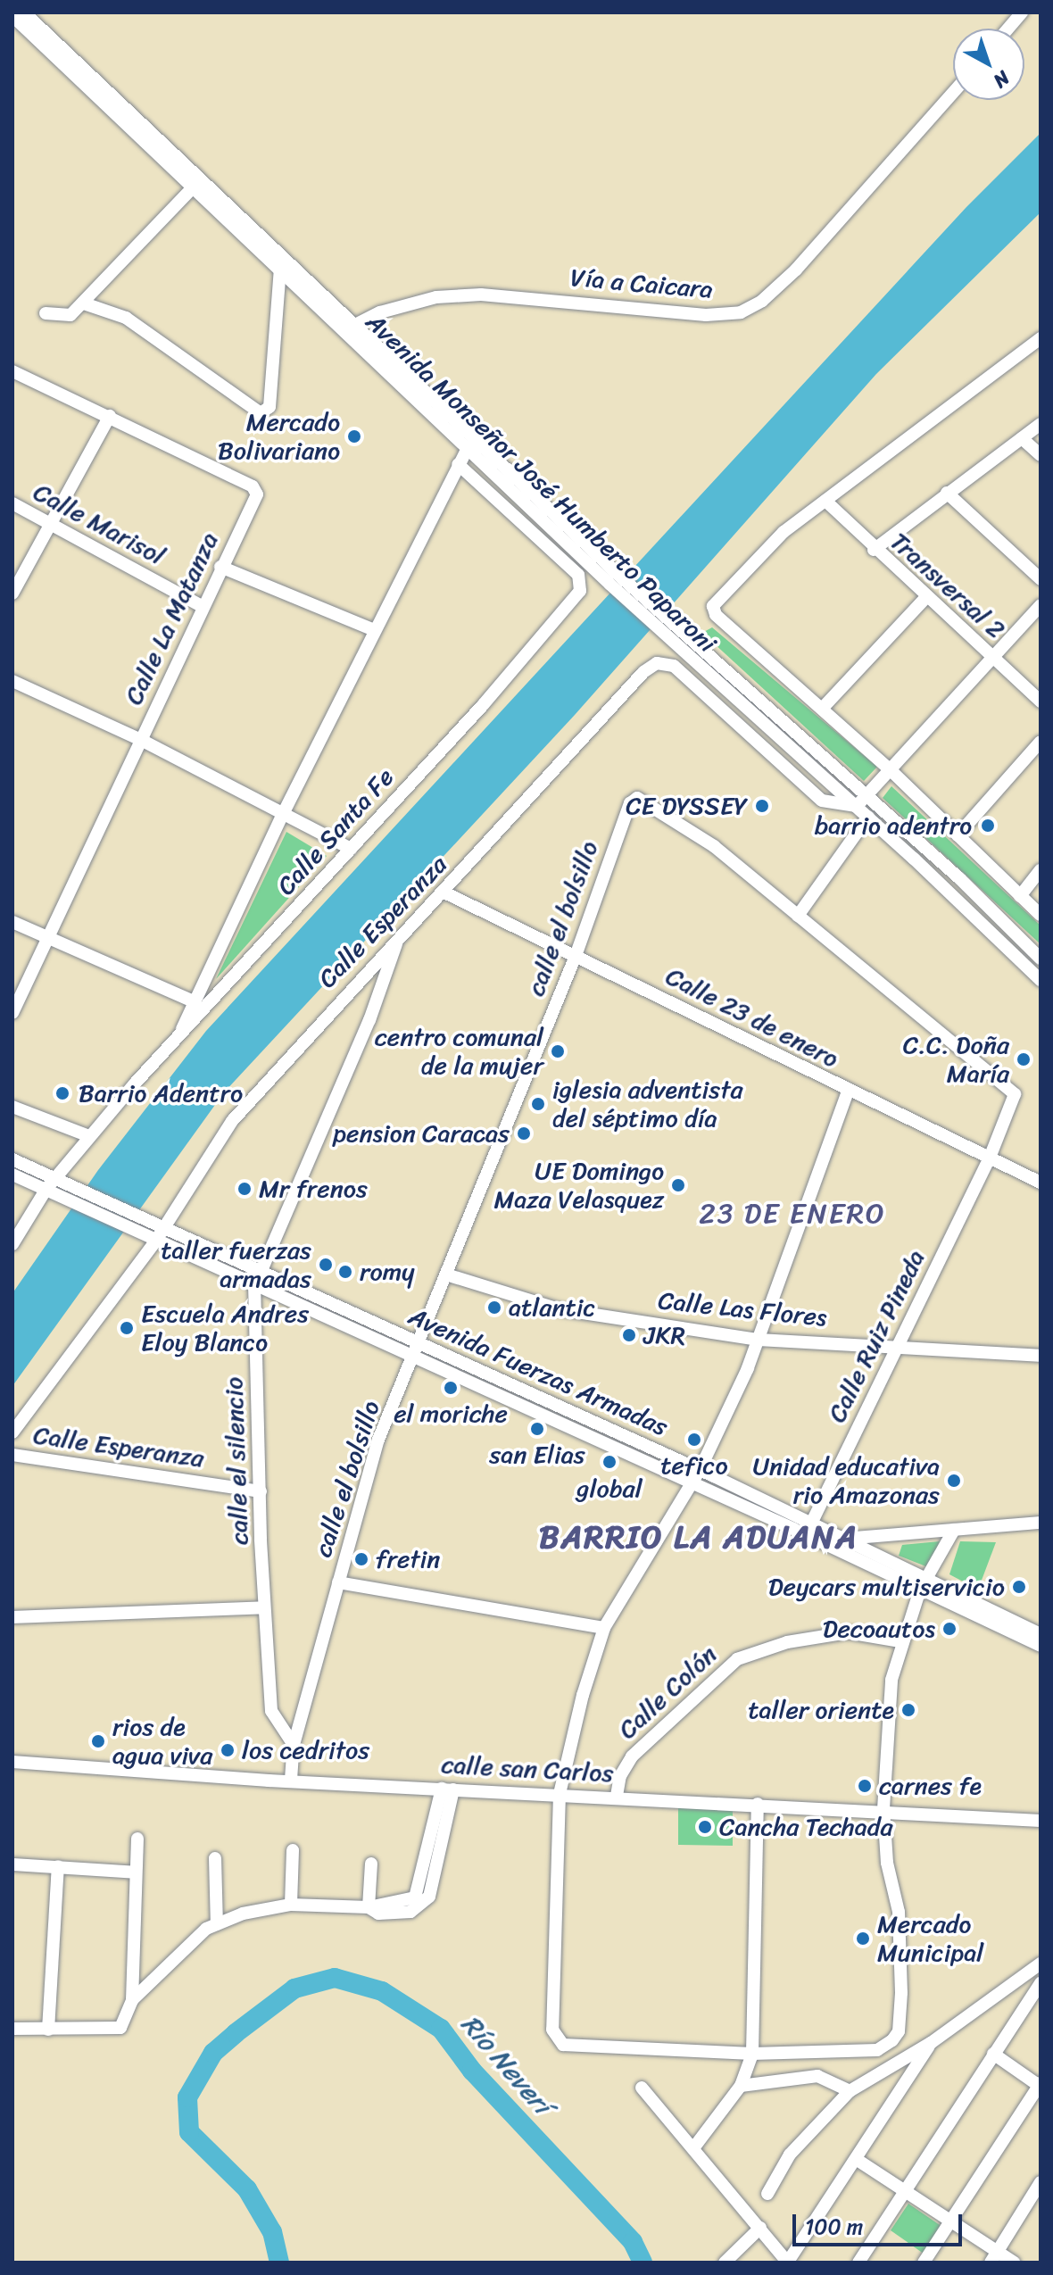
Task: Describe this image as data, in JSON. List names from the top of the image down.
{
  "streets": {
    "street": [
      "Vía a Caicara",
      "Avenida Monseñor José Humberto Paparoni",
      "Calle Marisol",
      "Transversal 2",
      "Calle La Matanza",
      "Calle Santa Fe",
      "calle el bolsillo",
      "Calle Esperanza",
      "Calle 23 de enero",
      "Calle Las Flores",
      "Calle Ruiz Pineda",
      "Avenida Fuerzas Armadas",
      "calle el silencio",
      "Calle Colón",
      "calle san Carlos"
    ]
  },
  "crossings": [
    ["Vía a Caicara", "Avenida Monseñor José Humberto Paparoni"],
    ["Avenida Monseñor José Humberto Paparoni", "Calle Esperanza"],
    ["Calle Marisol", "Calle La Matanza"],
    ["Calle Santa Fe", "Avenida Fuerzas Armadas"],
    ["calle el bolsillo", "Calle 23 de enero"],
    ["calle el bolsillo", "Calle Las Flores"],
    ["calle el bolsillo", "Calle Ruiz Pineda"],
    ["calle el bolsillo", "Avenida Fuerzas Armadas"],
    ["calle el bolsillo", "calle el silencio"],
    ["calle el bolsillo", "calle san Carlos"],
    ["Calle Esperanza", "Calle 23 de enero"],
    ["Calle Esperanza", "Avenida Fuerzas Armadas"],
    ["Calle Esperanza", "calle el silencio"],
    ["Calle 23 de enero", "Calle Ruiz Pineda"],
    ["Calle Las Flores", "Calle Ruiz Pineda"],
    ["Calle Ruiz Pineda", "Avenida Fuerzas Armadas"],
    ["Avenida Fuerzas Armadas", "calle el silencio"],
    ["Calle Colón", "calle san Carlos"]
  ],
  "districts": ["23 DE ENERO", "BARRIO LA ADUANA"],
  "water": ["Río Neverí"],
  "places": [
    "Mercado Bolivariano",
    "CE DYSSEY",
    "barrio adentro",
    "centro comunal de la mujer",
    "C.C. Doña María",
    "Barrio Adentro",
    "iglesia adventista del séptimo día",
    "pension Caracas",
    "UE Domingo Maza Velasquez",
    "Mr frenos",
    "taller fuerzas armadas",
    "romy",
    "atlantic",
    "Escuela Andres Eloy Blanco",
    "JKR",
    "el moriche",
    "san Elias",
    "tefico",
    "global",
    "Unidad educativa rio Amazonas",
    "fretin",
    "Deycars multiservicio",
    "Decoautos",
    "taller oriente",
    "rios de agua viva",
    "los cedritos",
    "carnes fe",
    "Cancha Techada",
    "Mercado Municipal"
  ],
  "scale_bar": "100 m",
  "north": "bottom right"
}
